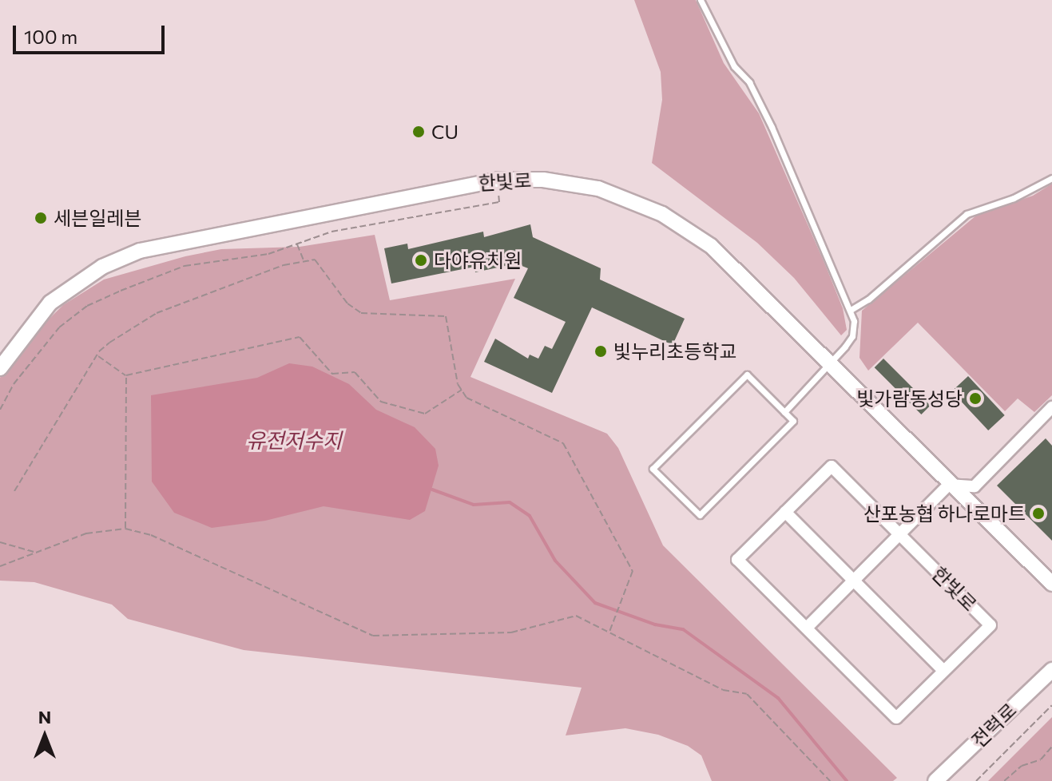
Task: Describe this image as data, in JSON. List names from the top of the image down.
{
  "streets": {
    "street": ["한빛로", "전력로"]
  },
  "water": ["유전저수지"],
  "places": [
    "CU",
    "세븐일레븐",
    "다야유치원",
    "빛누리초등학교",
    "빛가람동성당",
    "산포농협 하나로마트"
  ],
  "scale_bar": "100 m",
  "north": "top"
}
